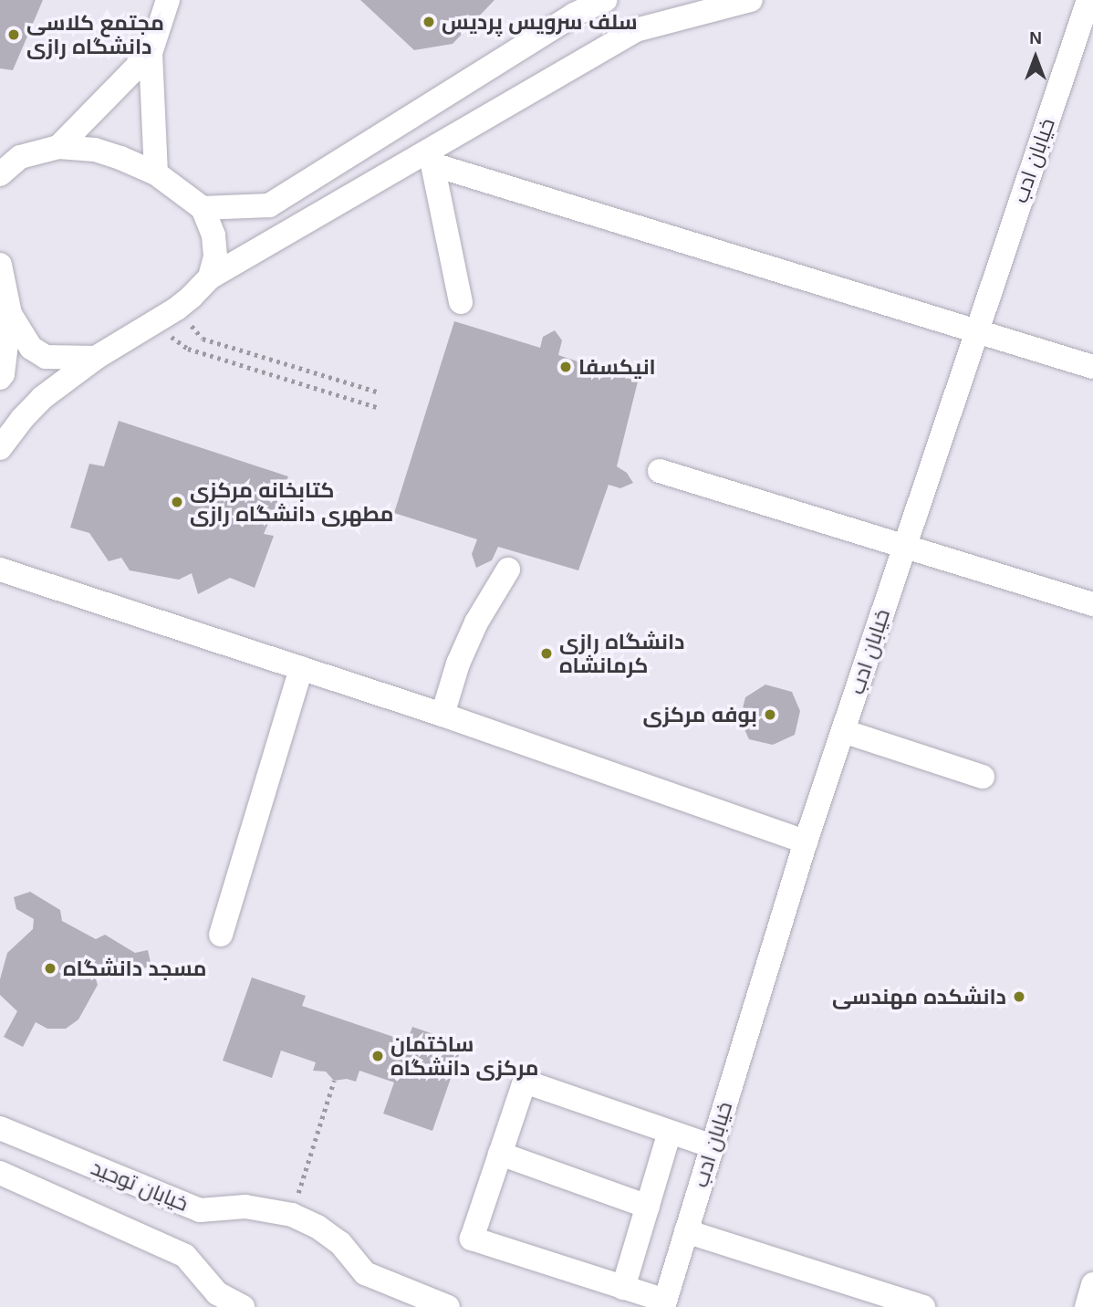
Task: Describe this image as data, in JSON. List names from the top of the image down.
{
  "streets": {
    "street": ["خیابان ادب", "خیابان توحید"]
  },
  "places": [
    "سلف سرویس پردیس",
    "مجتمع کلاسی دانشگاه رازی",
    "انیکسفا",
    "کتابخانه مرکزی مطهری دانشگاه رازی",
    "دانشگاه رازی کرمانشاه",
    "بوفه مرکزی",
    "مسجد دانشگاه",
    "دانشکده مهندسی",
    "ساختمان مرکزی دانشگاه"
  ],
  "north": "top"
}
